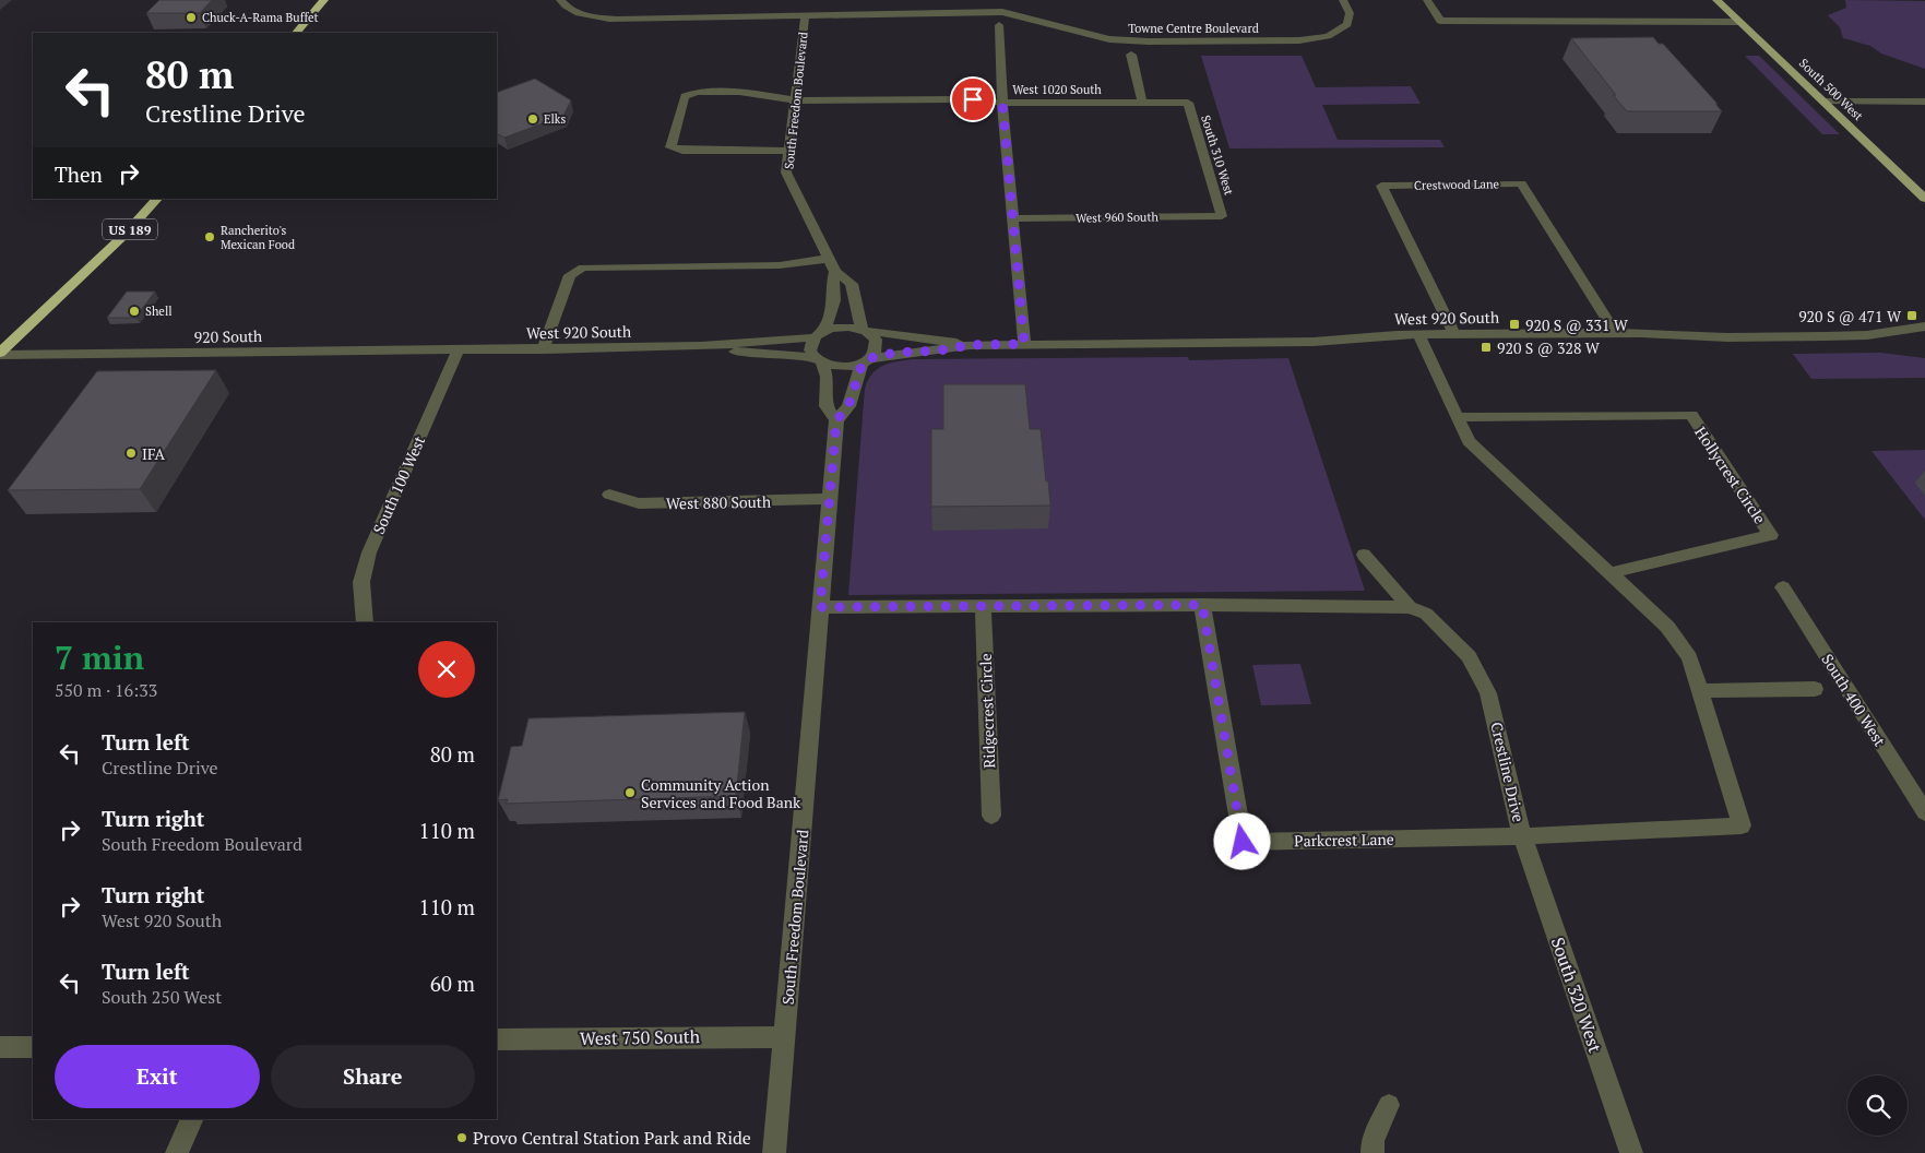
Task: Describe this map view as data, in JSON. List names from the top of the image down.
{
  "streets": {
    "highway": ["US 189"],
    "main road": ["South 500 West"],
    "street": [
      "Towne Centre Boulevard",
      "West 1020 South",
      "South Freedom Boulevard",
      "South 310 West",
      "Crestwood Lane",
      "West 960 South",
      "West 920 South",
      "920 South",
      "Hollycrest Circle",
      "South 100 West",
      "West 880 South",
      "South 400 West",
      "Ridgecrest Circle",
      "Crestline Drive",
      "Parkcrest Lane",
      "South 320 West",
      "West 750 South"
    ]
  },
  "crossings": [
    ["Towne Centre Boulevard", "South Freedom Boulevard"],
    ["West 1020 South", "South Freedom Boulevard"],
    ["West 1020 South", "South 310 West"],
    ["South Freedom Boulevard", "West 920 South"],
    ["South Freedom Boulevard", "West 880 South"],
    ["South Freedom Boulevard", "Crestline Drive"],
    ["South Freedom Boulevard", "West 750 South"],
    ["South 310 West", "West 960 South"],
    ["Crestwood Lane", "West 920 South"],
    ["US 189", "920 South"],
    ["West 920 South", "920 South"],
    ["West 920 South", "South 100 West"],
    ["West 920 South", "Crestline Drive"],
    ["920 South", "South 100 West"],
    ["Hollycrest Circle", "Crestline Drive"],
    ["Ridgecrest Circle", "Crestline Drive"],
    ["Crestline Drive", "Parkcrest Lane"],
    ["Crestline Drive", "South 320 West"],
    ["Parkcrest Lane", "South 320 West"]
  ],
  "places": {
    "other": [
      "Chuck-A-Rama Buffet",
      "Elks",
      "Rancherito's Mexican Food",
      "Shell",
      "IFA",
      "Community Action Services and Food Bank",
      "Provo Central Station Park and Ride"
    ],
    "transit": ["920 S @ 471 W", "920 S @ 331 W", "920 S @ 328 W"]
  },
  "page": {
    "turn": ["80 m", "Crestline Drive"],
    "then": "Then",
    "heading": ["7 min", "550 m · 16:33"],
    "list": [
      {
        "name": "Turn left",
        "note": "Crestline Drive",
        "value": "80 m"
      },
      {
        "name": "Turn right",
        "note": "South Freedom Boulevard",
        "value": "110 m"
      },
      {
        "name": "Turn right",
        "note": "West 920 South",
        "value": "110 m"
      },
      {
        "name": "Turn left",
        "note": "South 250 West",
        "value": "60 m"
      }
    ],
    "buttons": ["Exit", "Share"]
  }
}
